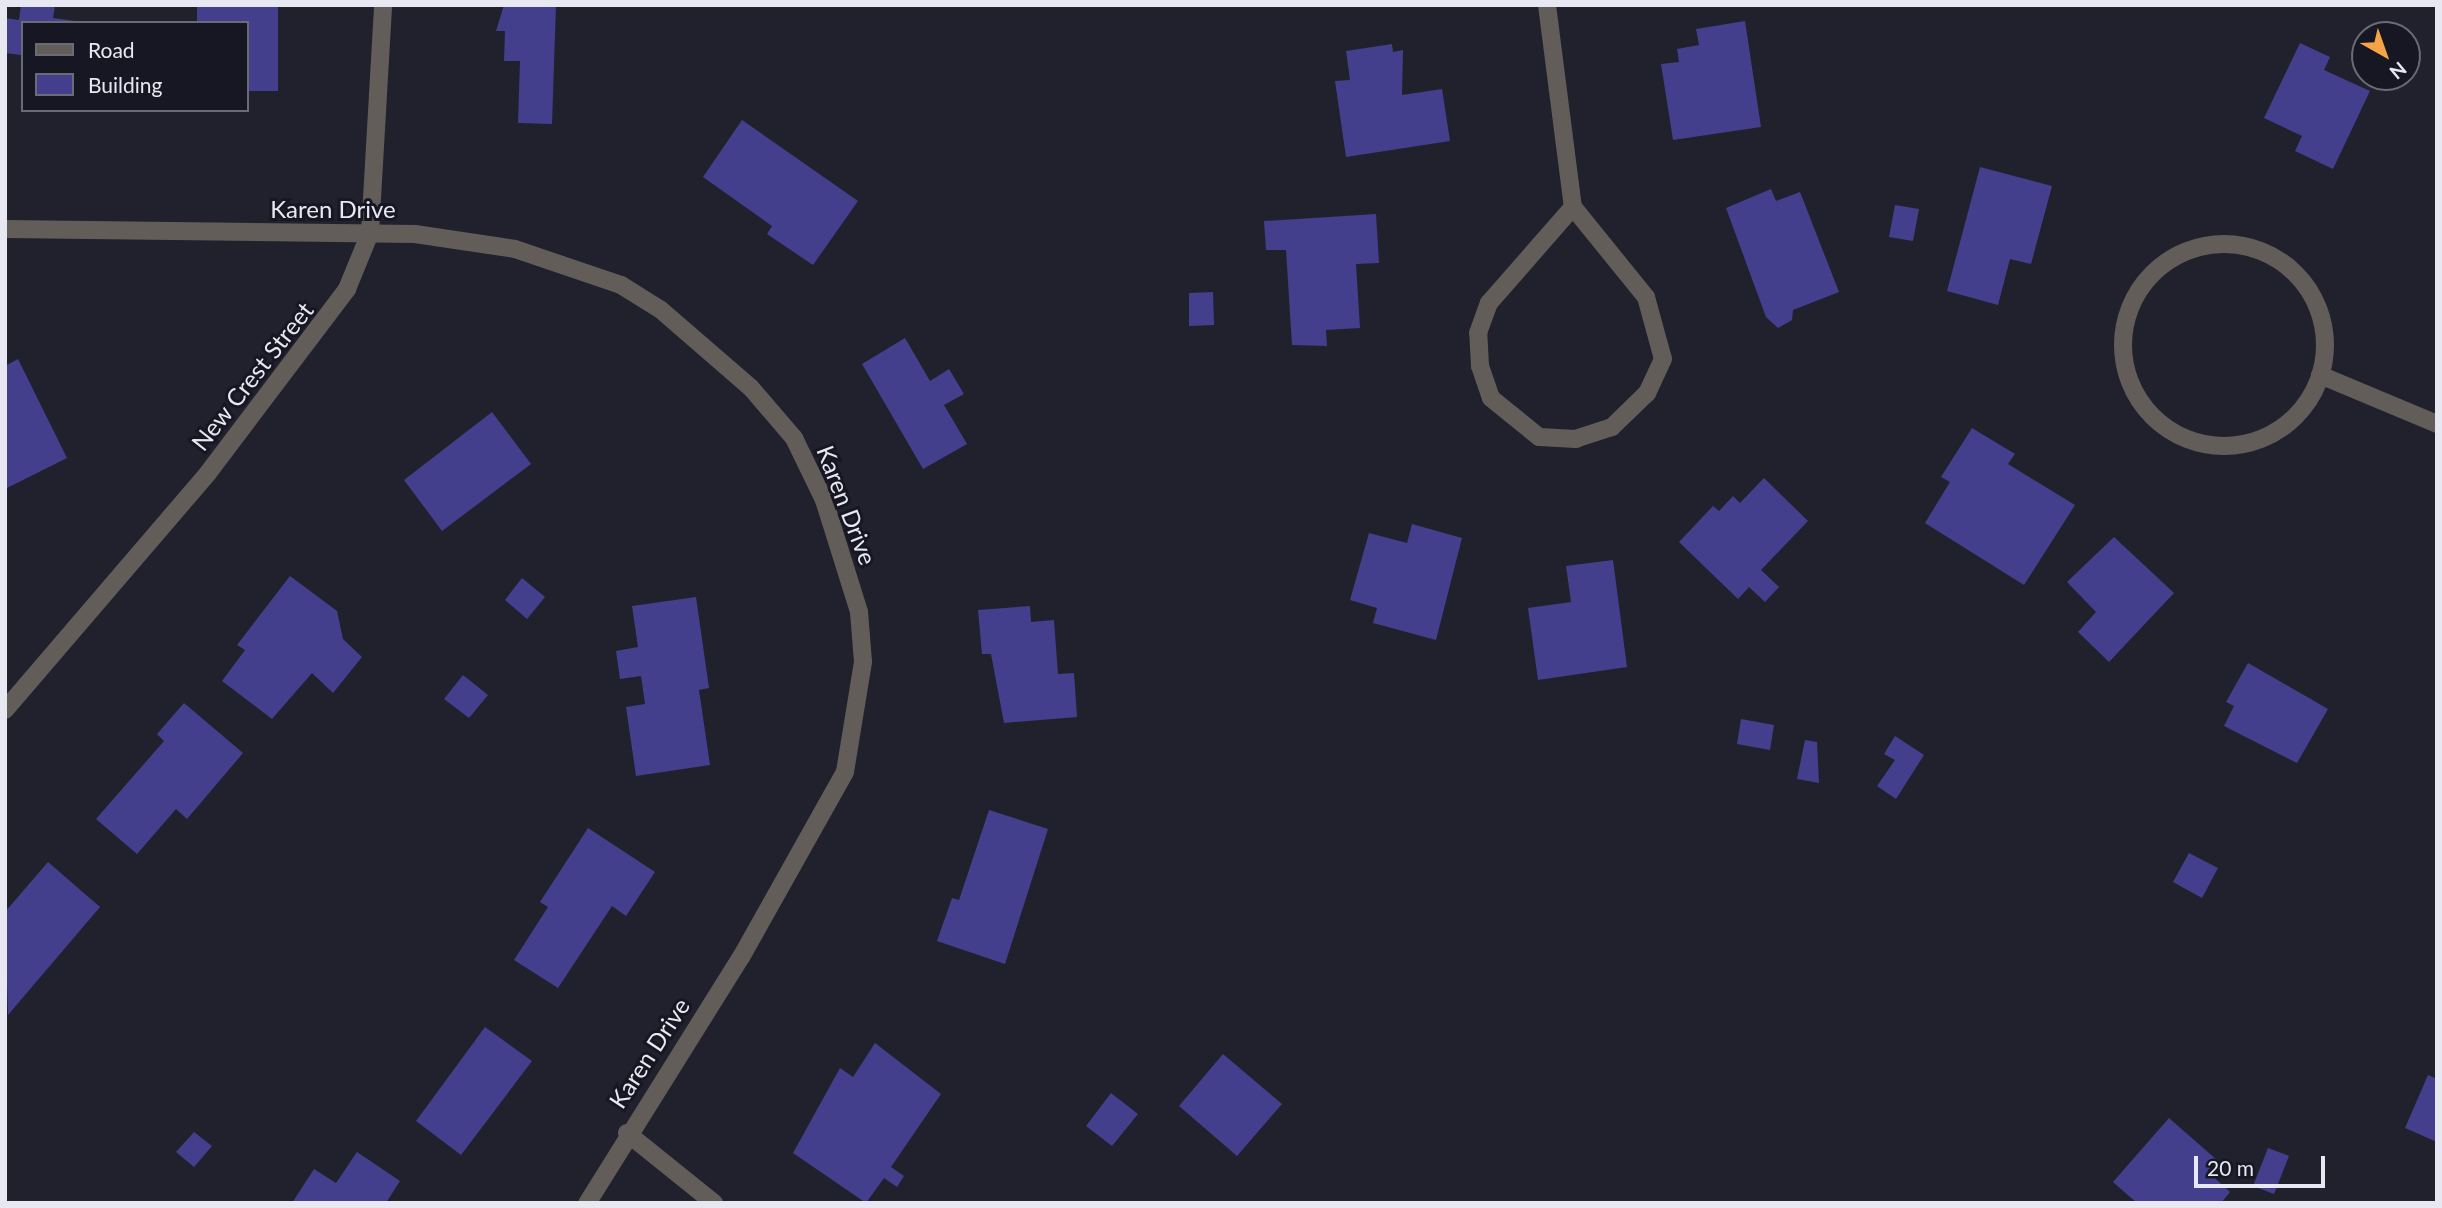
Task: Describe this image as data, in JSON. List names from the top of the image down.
{
  "streets": {
    "street": ["Karen Drive", "New Crest Street"]
  },
  "crossings": [
    ["Karen Drive", "New Crest Street"]
  ],
  "legend": ["Road", "Building"],
  "scale_bar": "20 m",
  "north": "bottom right"
}
